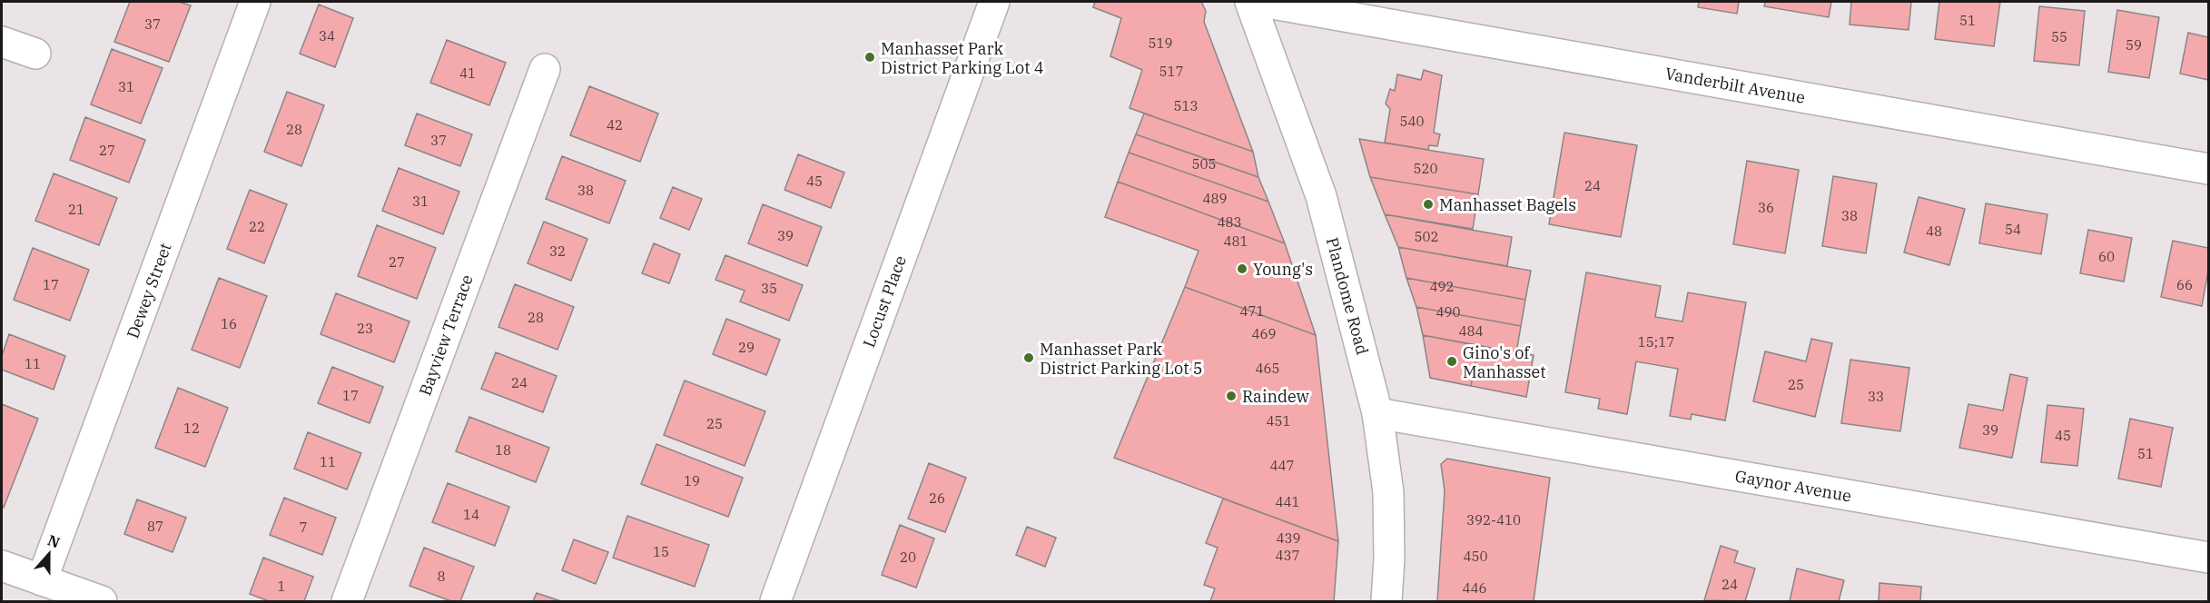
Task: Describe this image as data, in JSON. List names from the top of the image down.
{
  "streets": {
    "street": [
      "Vanderbilt Avenue",
      "Dewey Street",
      "Plandome Road",
      "Locust Place",
      "Bayview Terrace",
      "Gaynor Avenue"
    ]
  },
  "crossings": [
    ["Plandome Road", "Gaynor Avenue"]
  ],
  "places": [
    "Manhasset Park District Parking Lot 4",
    "Manhasset Bagels",
    "Young's",
    "Manhasset Park District Parking Lot 5",
    "Gino's of Manhasset",
    "Raindew"
  ],
  "house_numbers": [
    "51",
    "37",
    "34",
    "55",
    "519",
    "59",
    "517",
    "41",
    "31",
    "513",
    "540",
    "42",
    "28",
    "37",
    "27",
    "505",
    "520",
    "45",
    "24",
    "38",
    "489",
    "31",
    "36",
    "21",
    "38",
    "483",
    "22",
    "54",
    "48",
    "39",
    "502",
    "481",
    "32",
    "60",
    "27",
    "17",
    "66",
    "492",
    "35",
    "471",
    "490",
    "28",
    "16",
    "23",
    "484",
    "469",
    "15;17",
    "29",
    "11",
    "465",
    "24",
    "25",
    "17",
    "33",
    "451",
    "25",
    "12",
    "39",
    "45",
    "18",
    "51",
    "11",
    "447",
    "19",
    "26",
    "441",
    "14",
    "392-410",
    "87",
    "7",
    "439",
    "15",
    "437",
    "450",
    "20",
    "8",
    "24",
    "1",
    "446"
  ],
  "north": "top"
}
